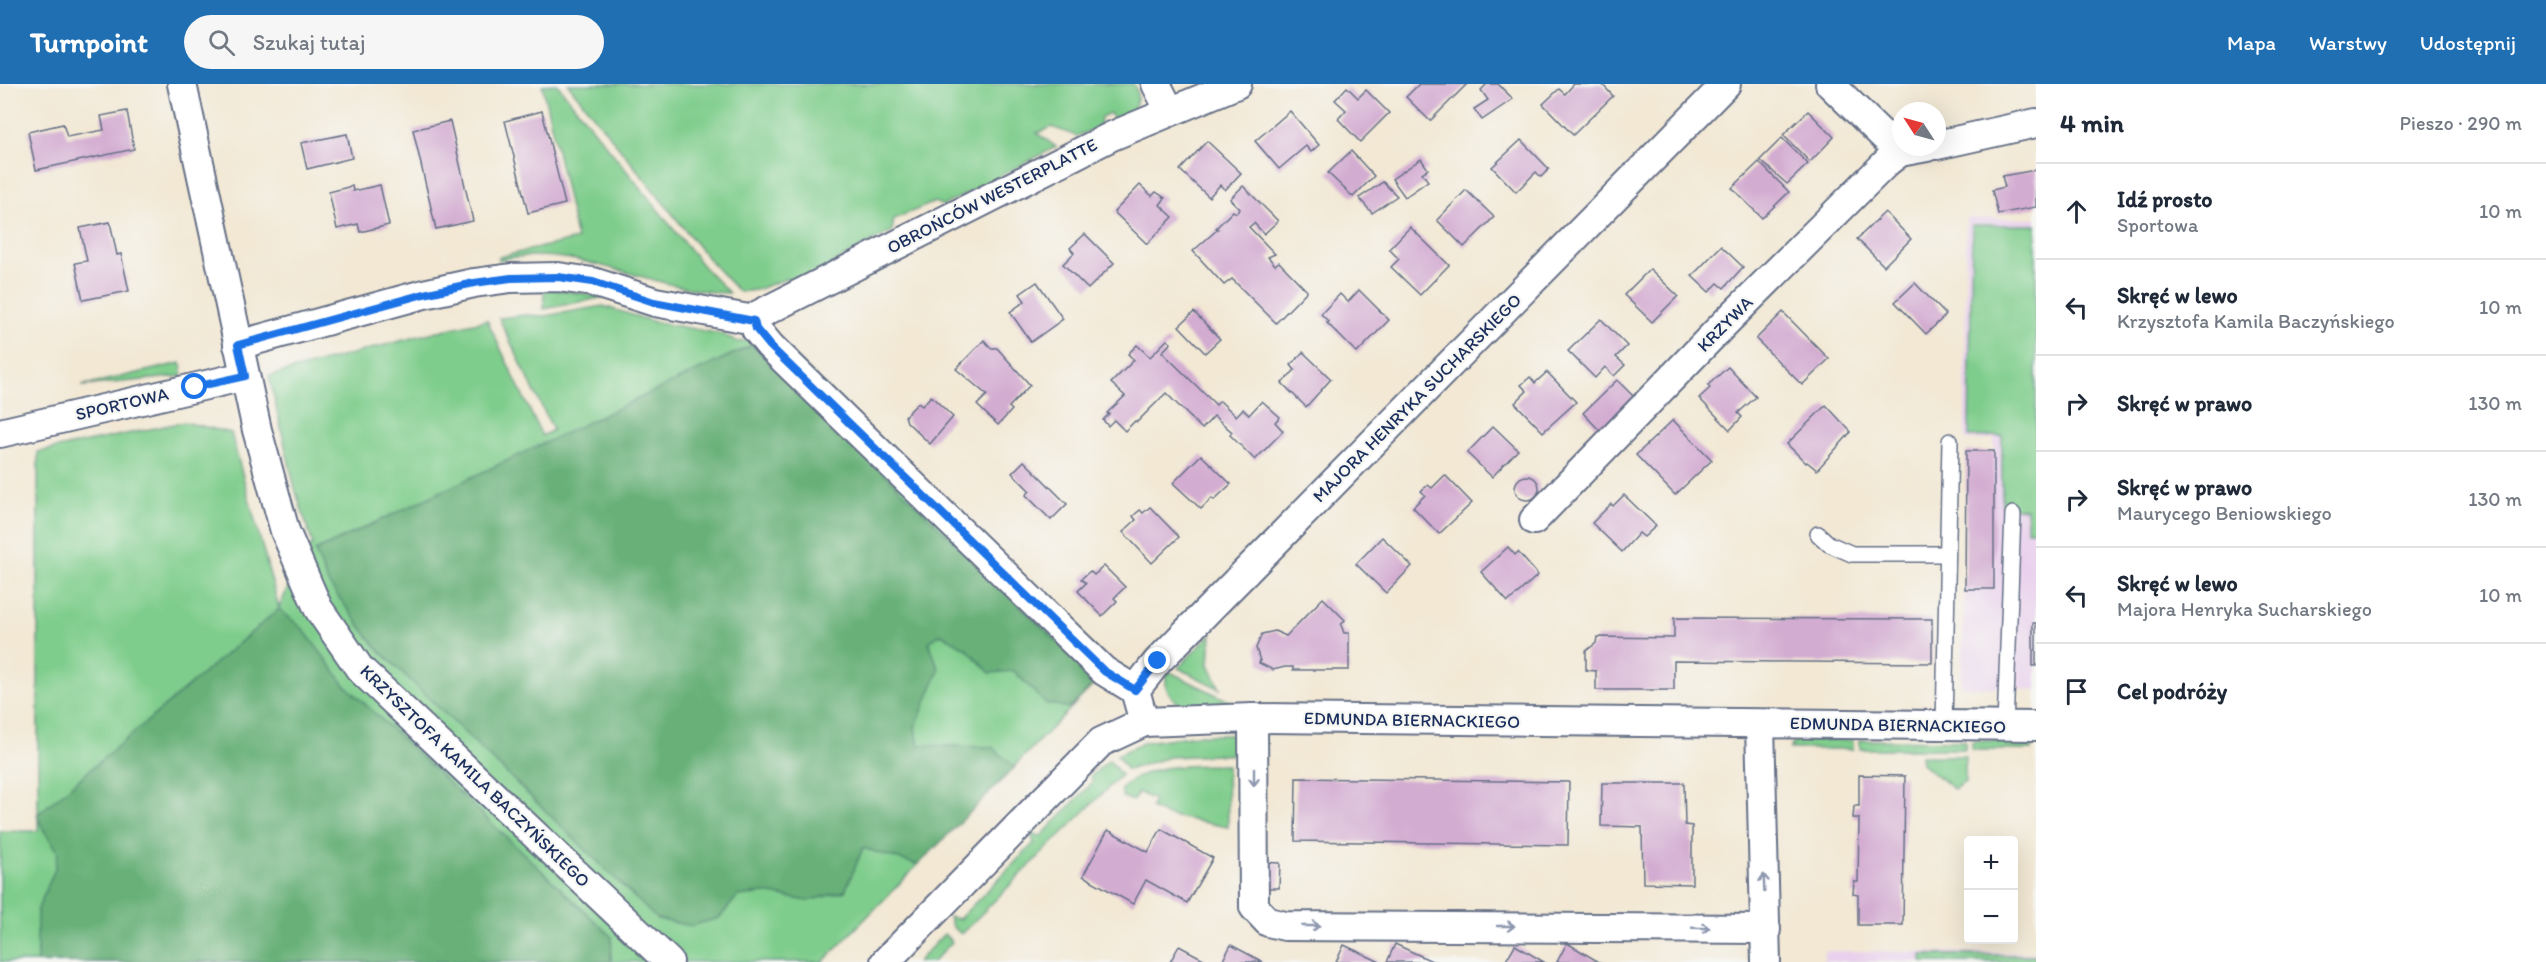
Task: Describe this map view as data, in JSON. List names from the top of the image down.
{
  "streets": {
    "street": [
      "OBROŃCÓW WESTERPLATTE",
      "KRZYWA",
      "MAJORA HENRYKA SUCHARSKIEGO",
      "SPORTOWA",
      "EDMUNDA BIERNACKIEGO",
      "KRZYSZTOFA KAMILA BACZYŃSKIEGO"
    ]
  },
  "crossings": [
    ["SPORTOWA", "KRZYSZTOFA KAMILA BACZYŃSKIEGO"]
  ],
  "north": "top left",
  "page": {
    "header": "Turnpoint",
    "search": "Szukaj tutaj",
    "nav": ["Mapa", "Warstwy", "Udostępnij"],
    "heading": ["4 min", "Pieszo · 290 m"],
    "list": [
      ["Idź prosto", "Sportowa", "10 m"],
      ["Skręć w lewo", "Krzysztofa Kamila Baczyńskiego", "10 m"],
      ["Skręć w prawo", "130 m"],
      ["Skręć w prawo", "Maurycego Beniowskiego", "130 m"],
      ["Skręć w lewo", "Majora Henryka Sucharskiego", "10 m"],
      "Cel podróży"
    ],
    "map_buttons": ["+", "−"]
  }
}
